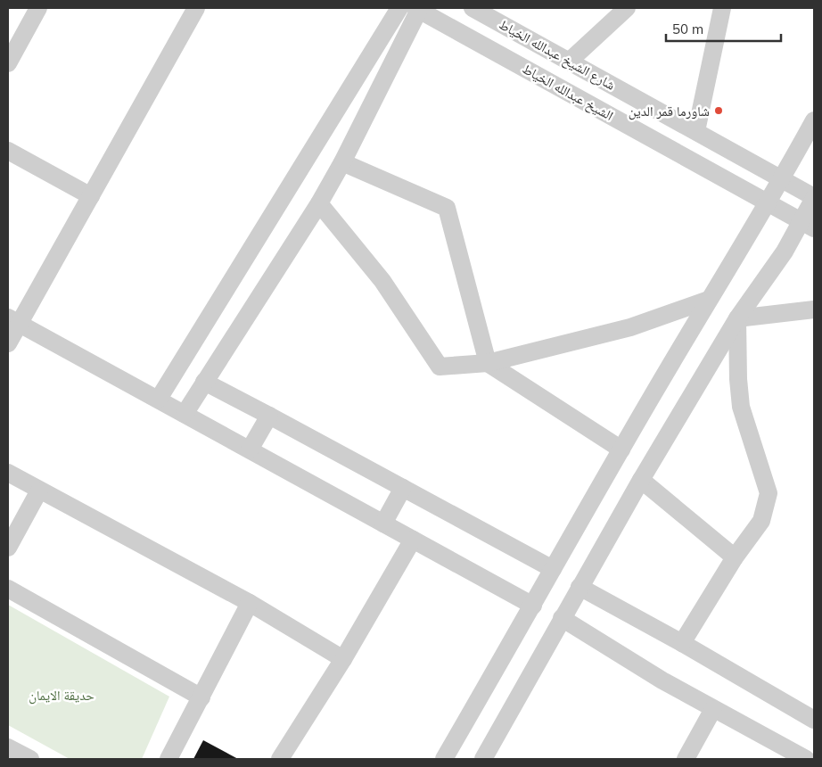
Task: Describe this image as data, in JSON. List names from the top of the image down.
{
  "streets": {
    "street": ["شارع الشيخ عبدالله الخياط", "الشيخ عبدالله الخياط"]
  },
  "parks": ["حديقة الايمان"],
  "places": ["شاورما قمر الدين"],
  "scale_bar": "50 m"
}
